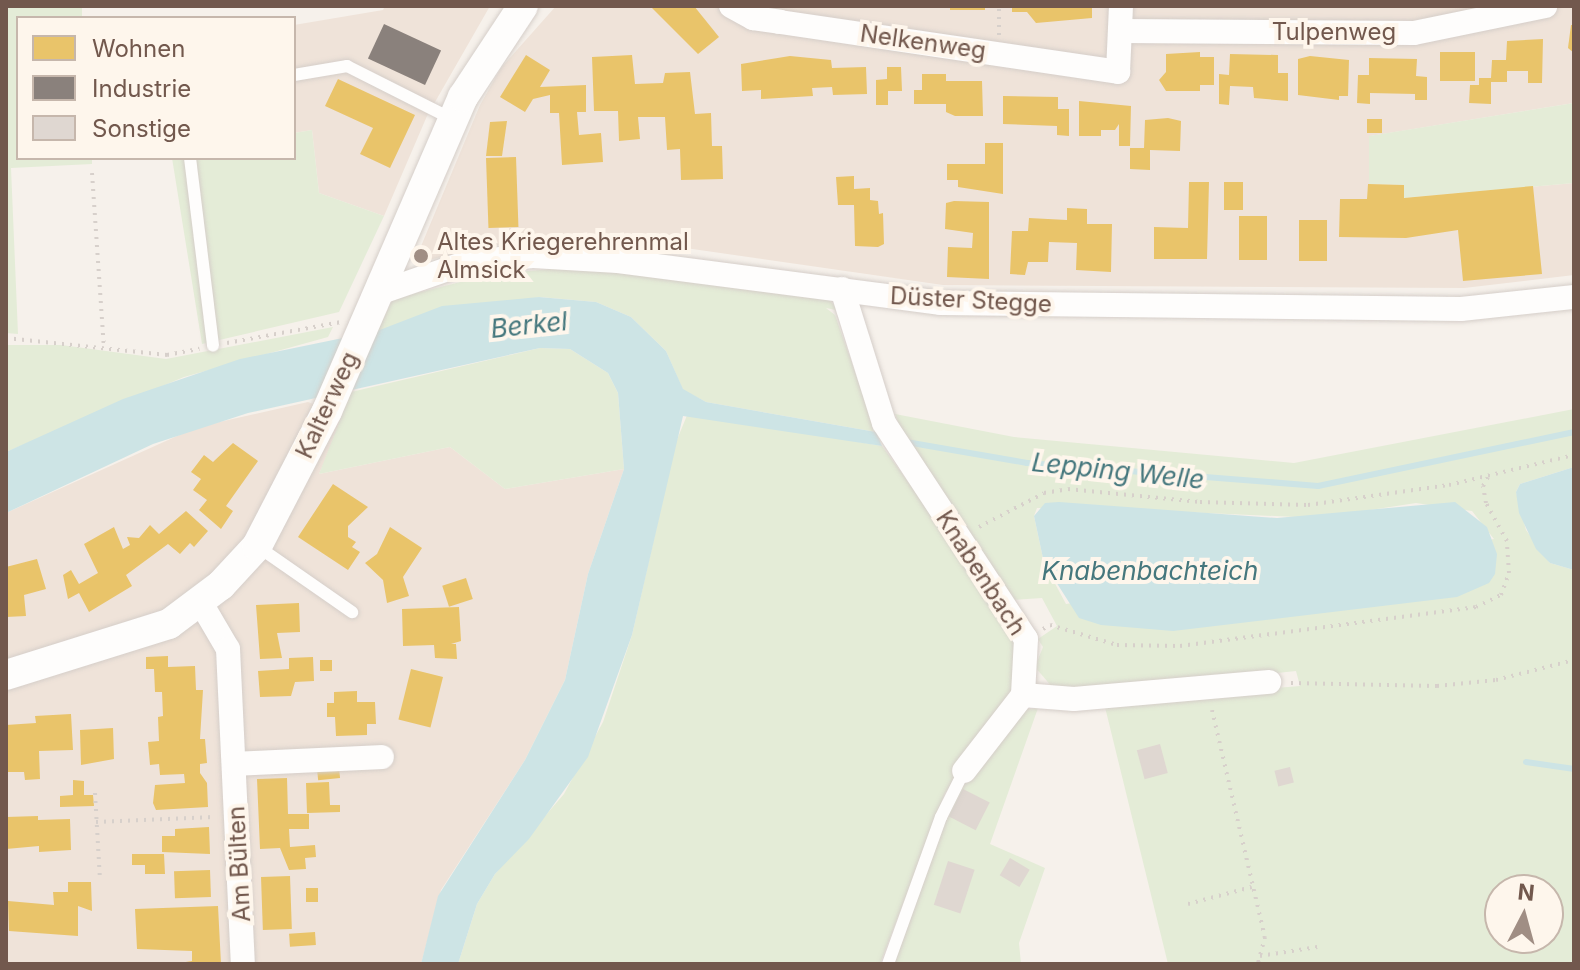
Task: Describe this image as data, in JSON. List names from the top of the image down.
{
  "streets": {
    "street": [
      "Tulpenweg",
      "Nelkenweg",
      "Düster Stegge",
      "Kalterweg",
      "Knabenbach",
      "Am Bülten"
    ]
  },
  "crossings": [
    ["Tulpenweg", "Nelkenweg"],
    ["Düster Stegge", "Kalterweg"],
    ["Düster Stegge", "Knabenbach"],
    ["Kalterweg", "Am Bülten"]
  ],
  "water": ["Berkel", "Lepping Welle", "Knabenbachteich"],
  "places": ["Altes Kriegerehrenmal Almsick"],
  "legend": ["Wohnen", "Industrie", "Sonstige"],
  "north": "top"
}
